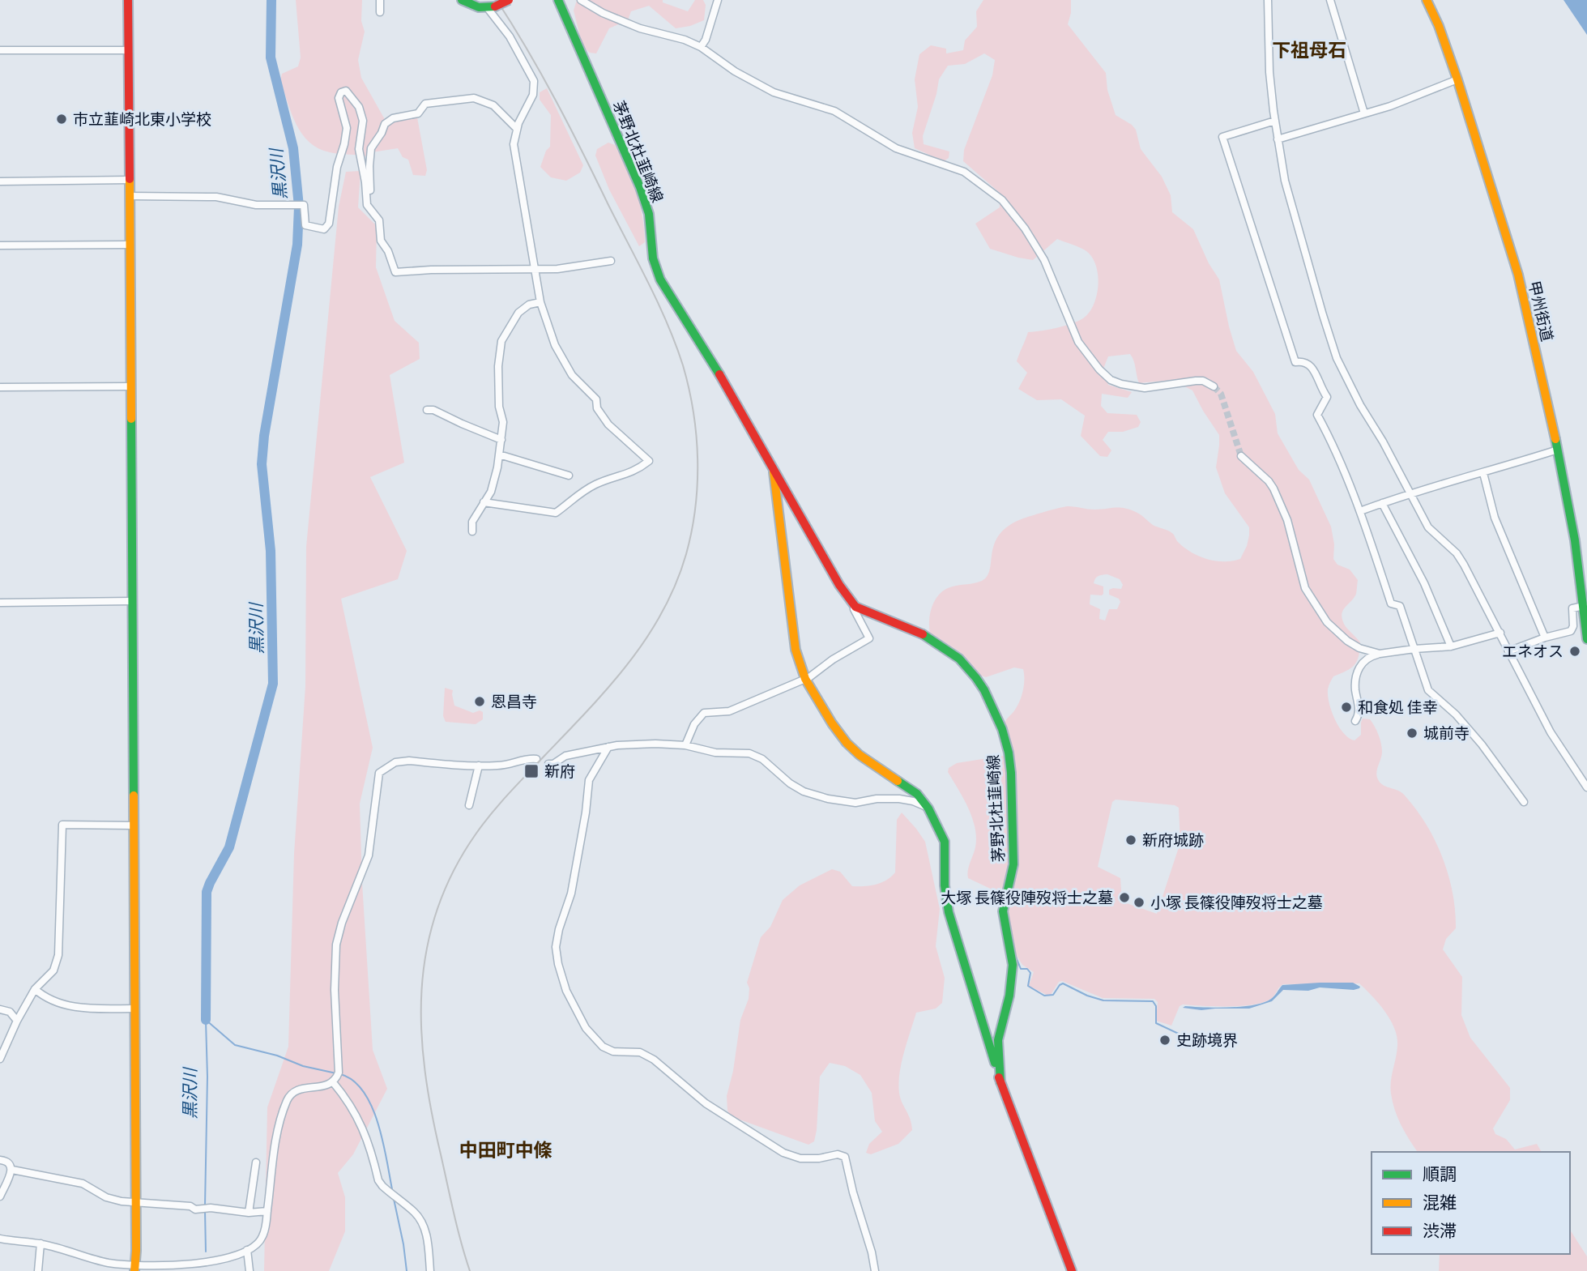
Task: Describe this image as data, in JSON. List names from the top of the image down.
{
  "streets": {
    "main road": ["茅野北杜韮崎線", "甲州街道"]
  },
  "districts": ["下祖母石", "中田町中條"],
  "water": ["黒沢川"],
  "places": {
    "other": [
      "市立韮崎北東小学校",
      "エネオス",
      "恩昌寺",
      "和食処 佳幸",
      "城前寺",
      "新府城跡",
      "大塚 長篠役陣歿将士之墓",
      "小塚 長篠役陣歿将士之墓",
      "史跡境界"
    ],
    "transit": ["新府"]
  },
  "legend": ["順調", "混雑", "渋滞"]
}
